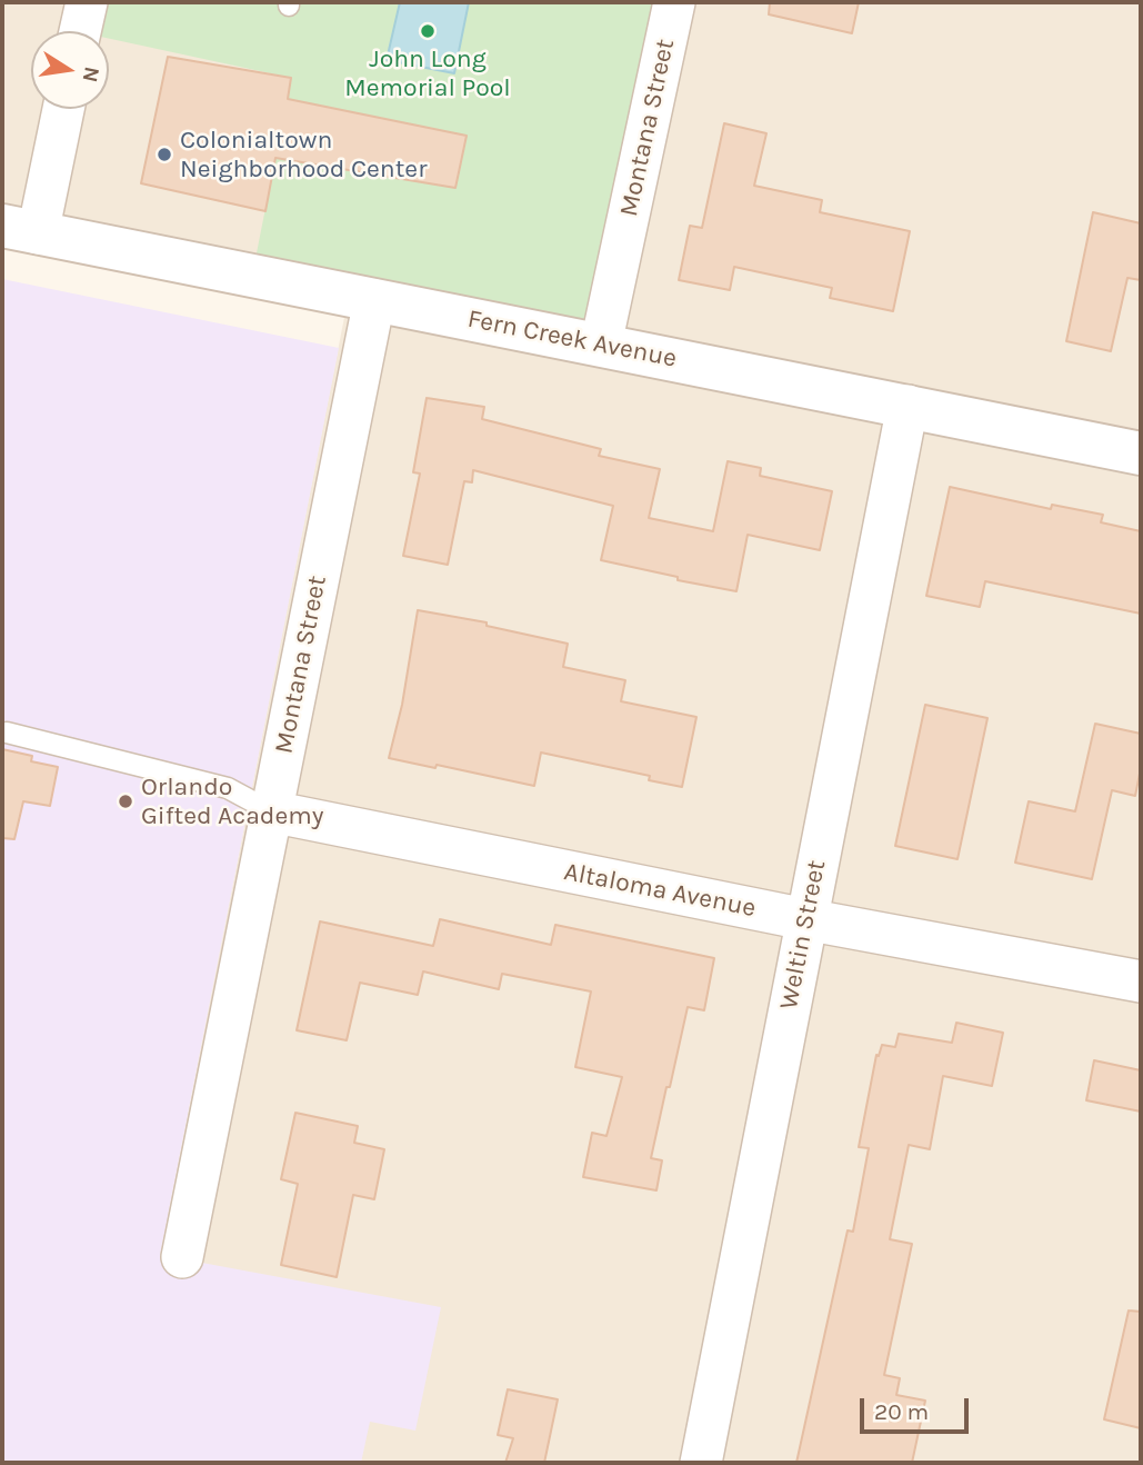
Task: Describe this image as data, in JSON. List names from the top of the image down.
{
  "streets": {
    "street": [
      "Montana Street",
      "Fern Creek Avenue",
      "Altaloma Avenue",
      "Weltin Street"
    ]
  },
  "crossings": [
    ["Montana Street", "Fern Creek Avenue"],
    ["Montana Street", "Altaloma Avenue"],
    ["Fern Creek Avenue", "Weltin Street"],
    ["Altaloma Avenue", "Weltin Street"]
  ],
  "places": ["John Long Memorial Pool", "Colonialtown Neighborhood Center", "Orlando Gifted Academy"],
  "scale_bar": "20 m",
  "north": "right"
}
